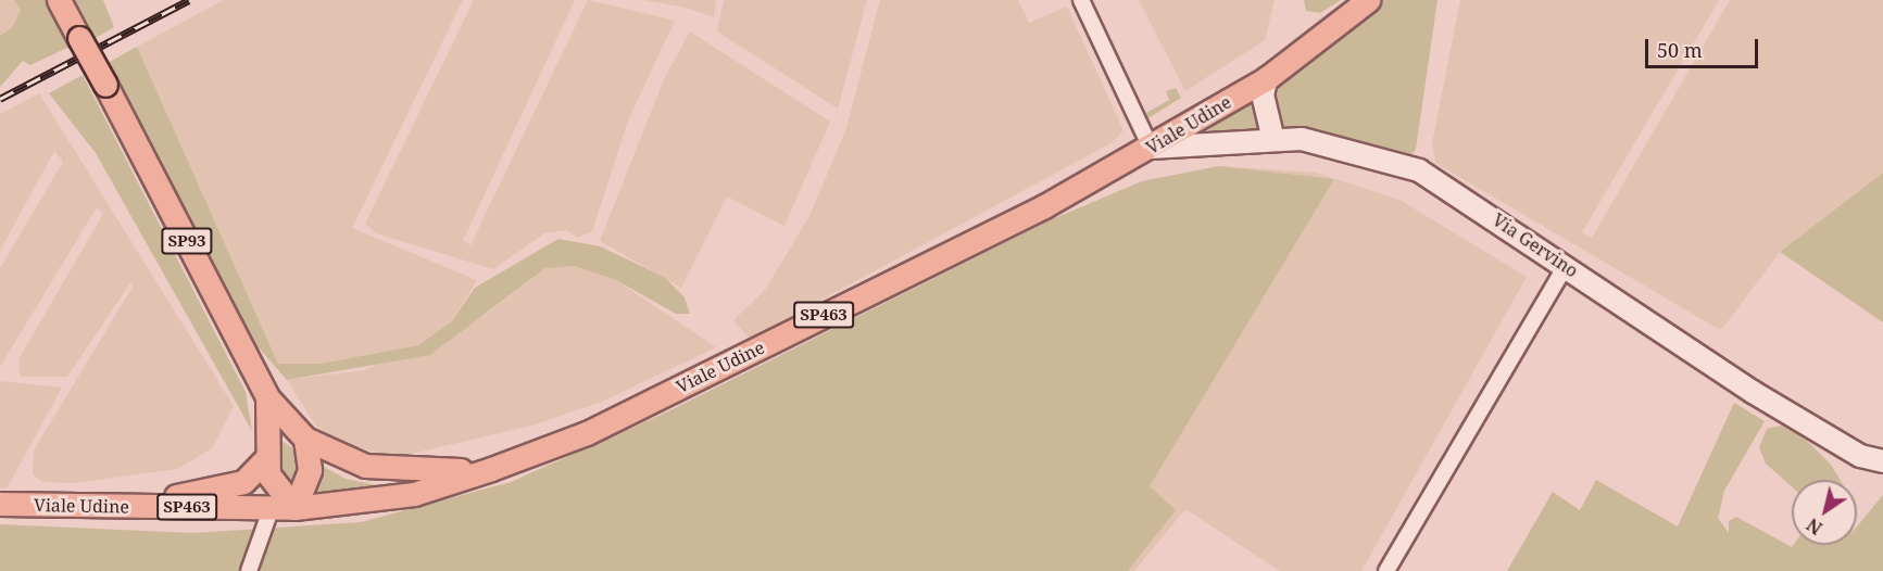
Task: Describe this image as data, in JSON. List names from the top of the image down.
{
  "streets": {
    "main road": ["Viale Udine", "SP93", "SP463"],
    "street": ["Via Gervino"]
  },
  "crossings": [
    ["Viale Udine", "SP93"],
    ["Viale Udine", "Via Gervino"]
  ],
  "scale_bar": "50 m",
  "north": "bottom left"
}
